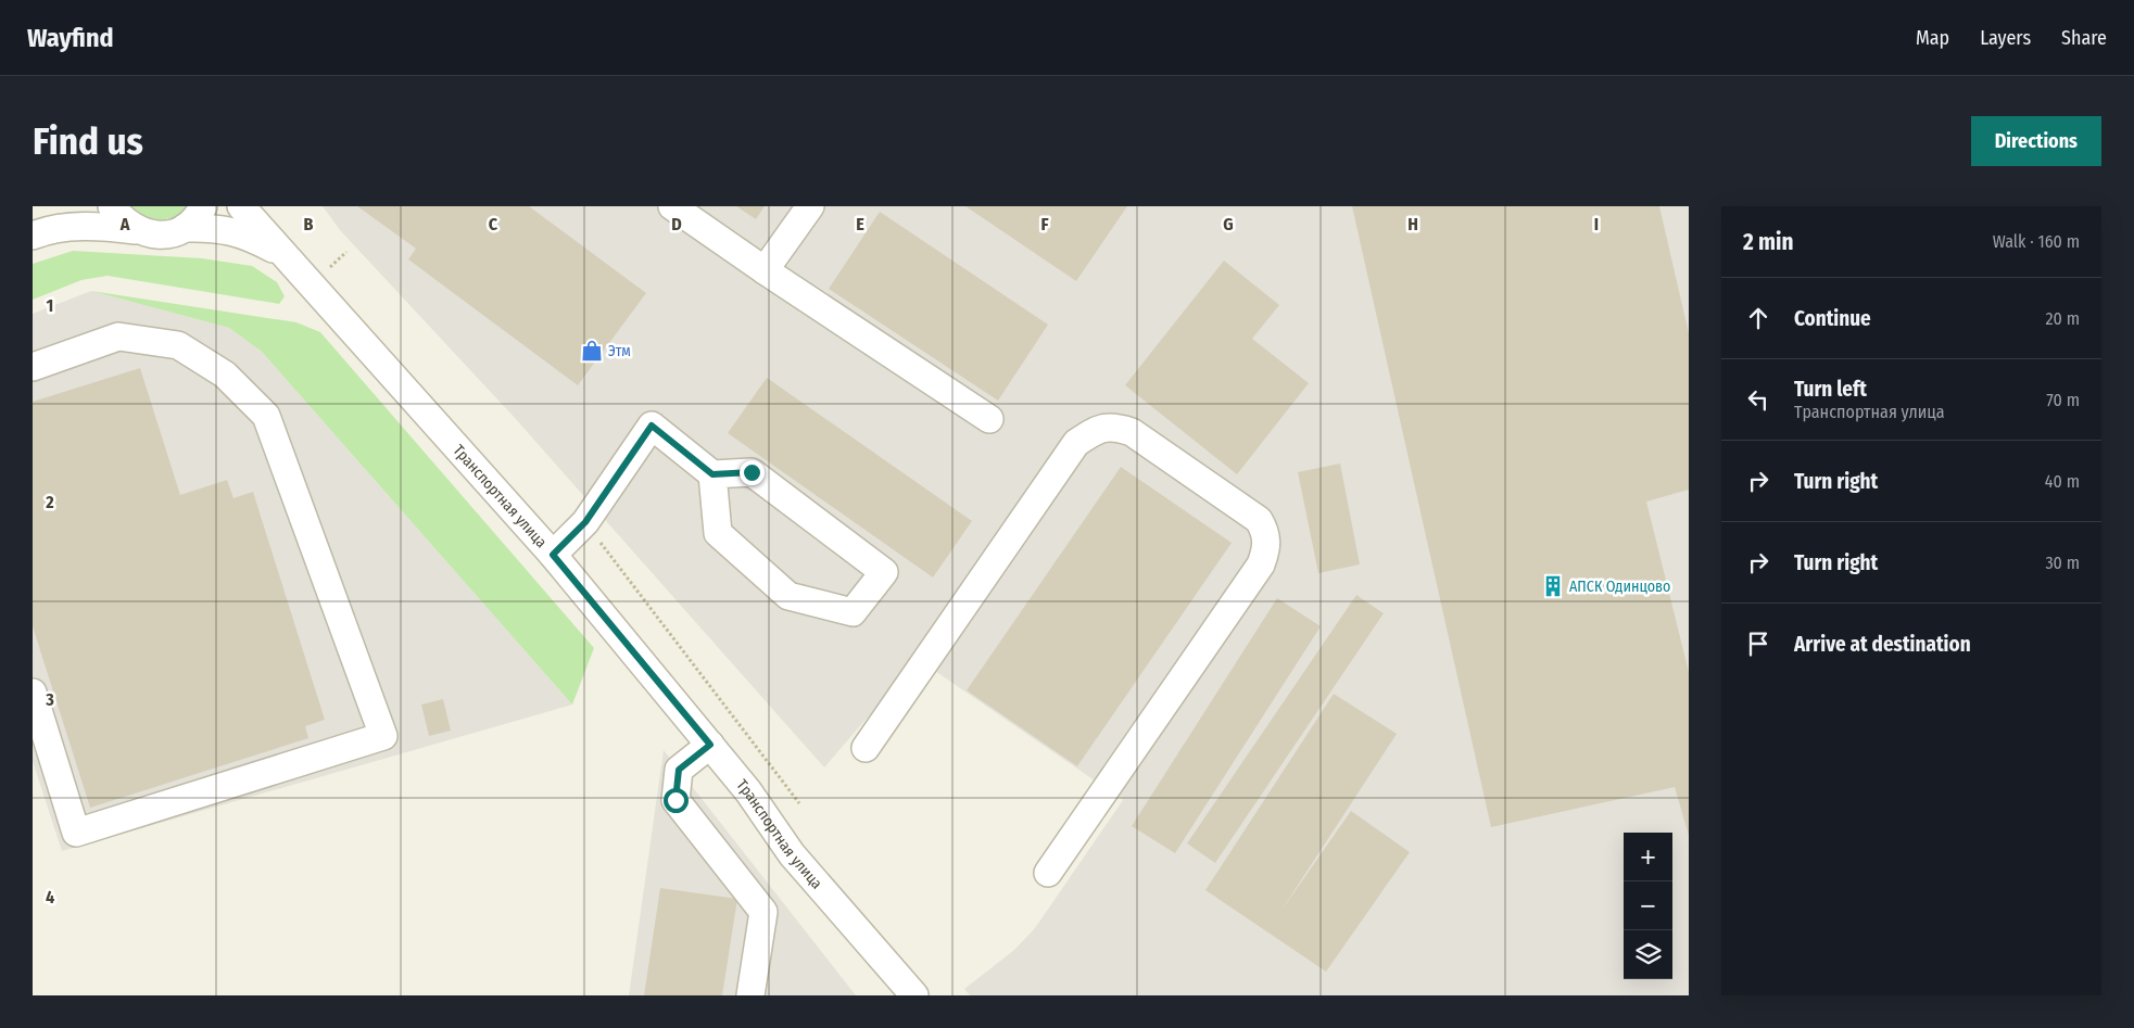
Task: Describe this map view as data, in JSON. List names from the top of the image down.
{
  "streets": {
    "street": ["Транспортная улица"]
  },
  "places": {
    "shop": ["Этм"],
    "building": ["АПСК Одинцово"]
  },
  "page": {
    "header": "Wayfind",
    "nav": ["Map", "Layers", "Share"],
    "buttons": "Directions",
    "title": "Find us",
    "heading": ["2 min", "Walk · 160 m"],
    "list": [
      ["Continue", "20 m"],
      ["Turn left", "Транспортная улица", "70 m"],
      ["Turn right", "40 m"],
      ["Turn right", "30 m"],
      "Arrive at destination"
    ],
    "map_buttons": ["+", "−"]
  },
  "grid": {
    "columns": [
      "A",
      "B",
      "C",
      "D",
      "E",
      "F",
      "G",
      "H",
      "I"
    ],
    "rows": [
      "1",
      "2",
      "3",
      "4"
    ]
  }
}
